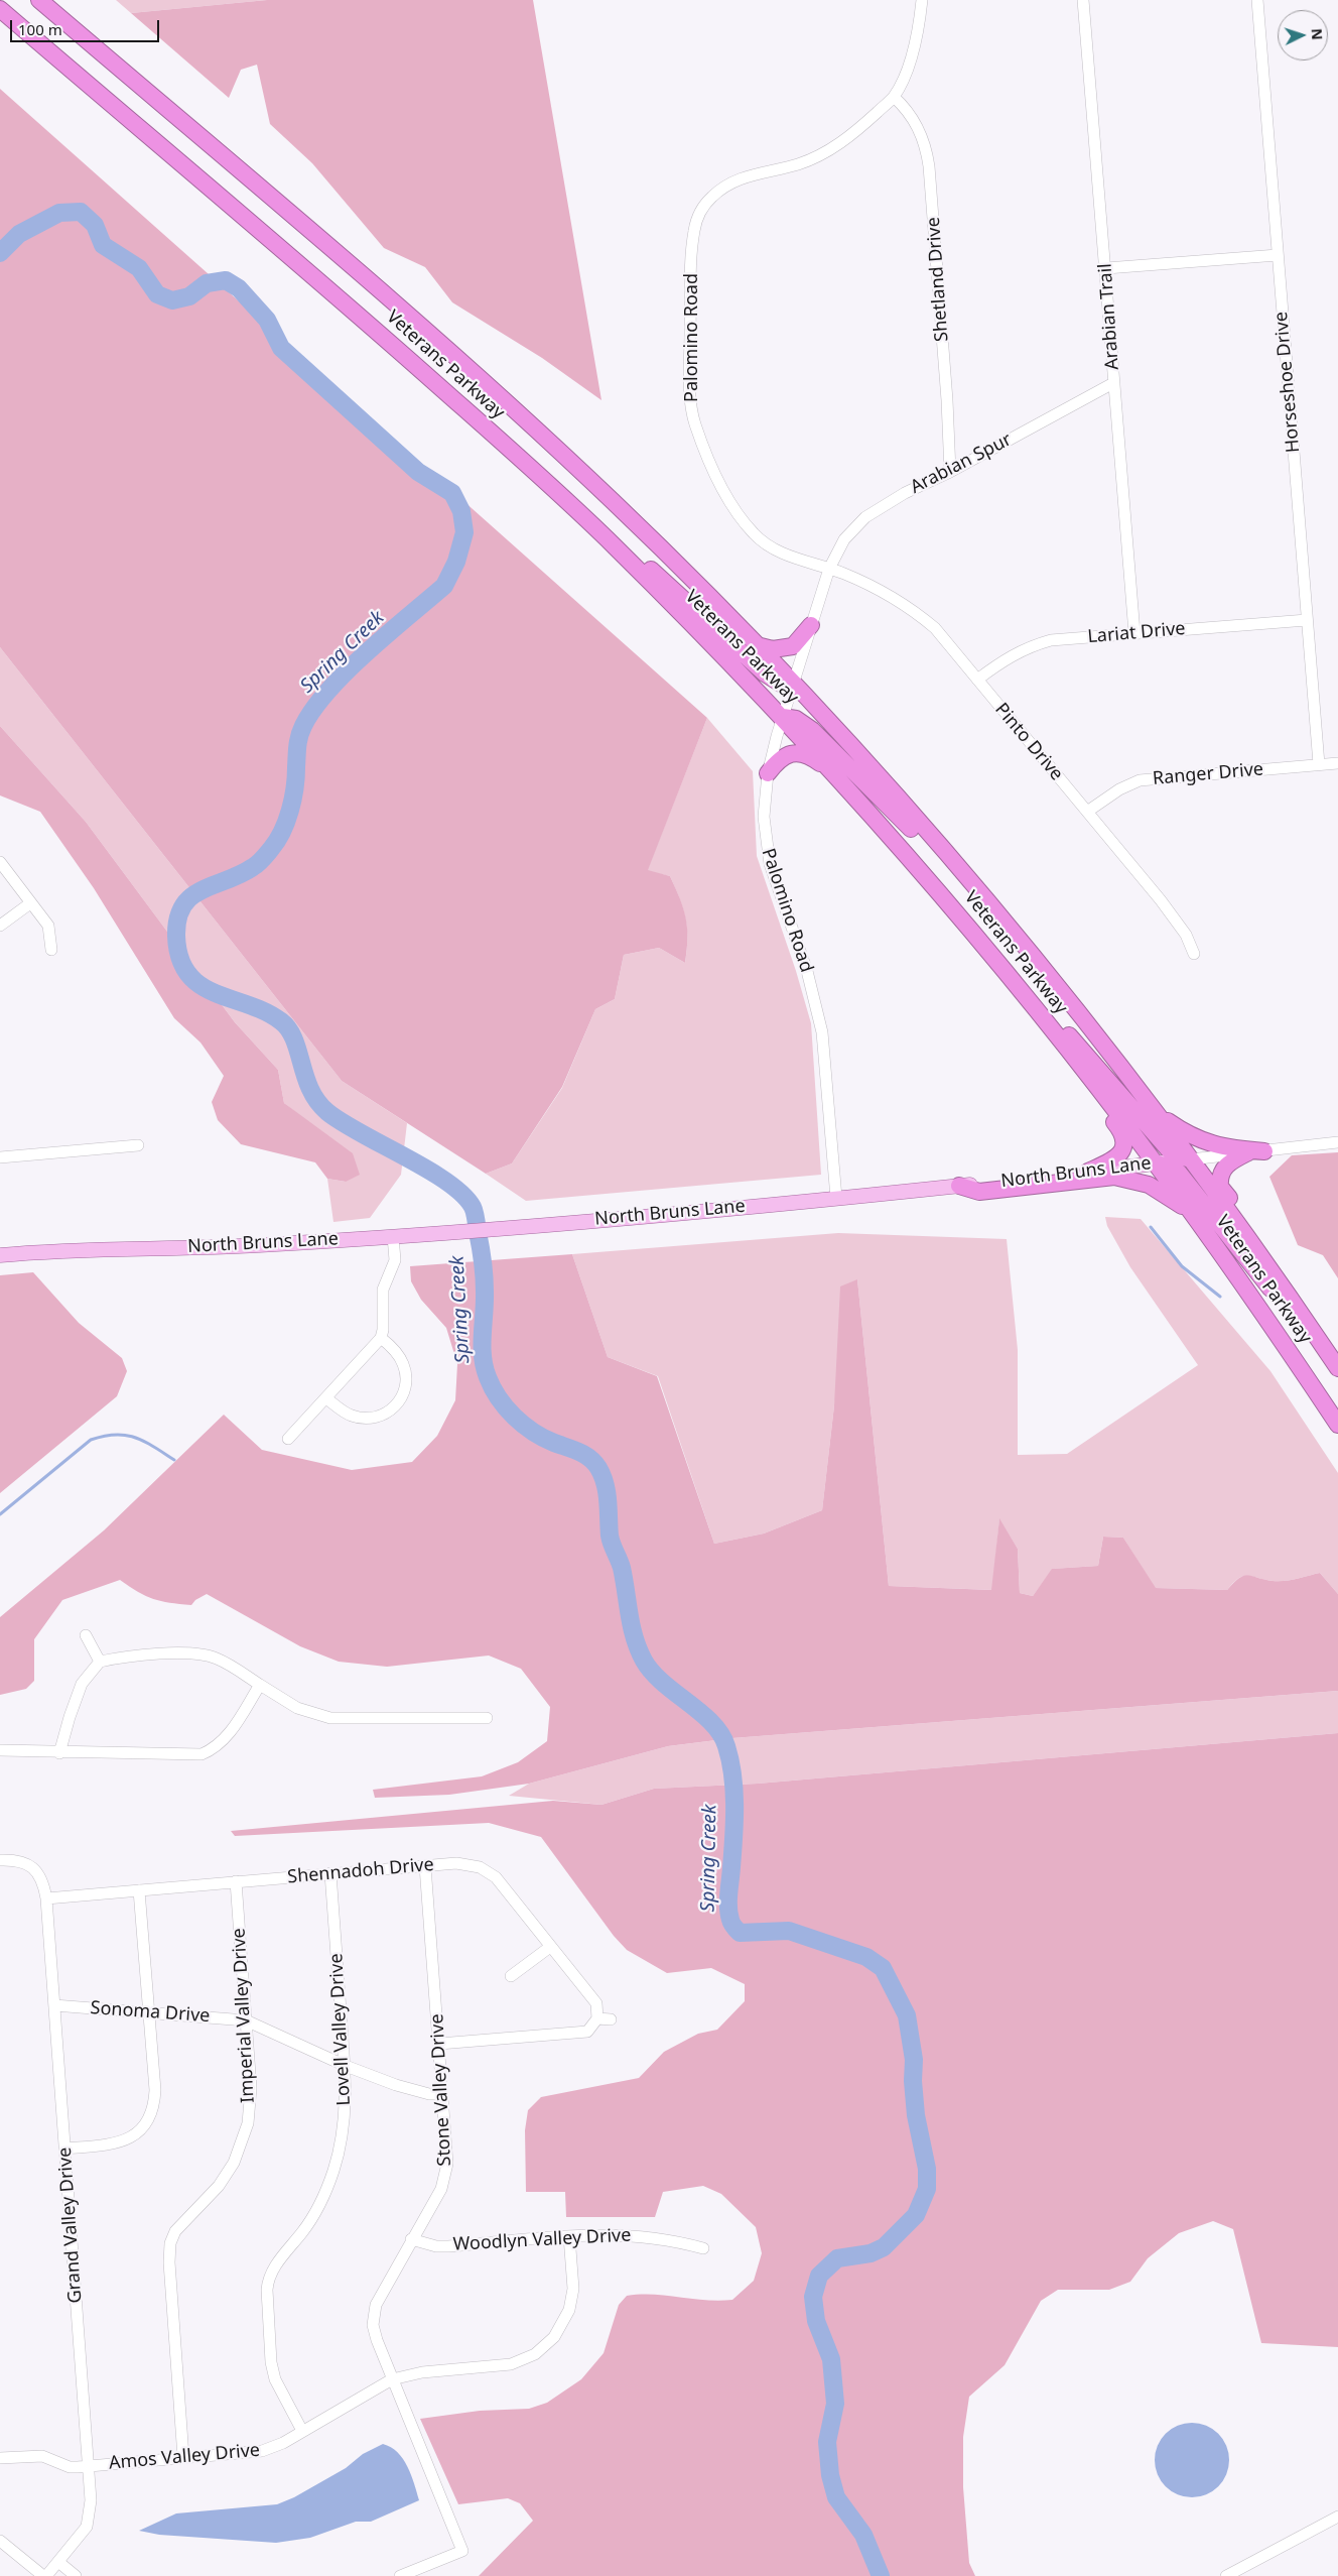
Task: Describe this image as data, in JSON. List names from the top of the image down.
{
  "streets": {
    "highway": ["Veterans Parkway"],
    "main road": ["North Bruns Lane"],
    "street": [
      "Shetland Drive",
      "Arabian Trail",
      "Palomino Road",
      "Horseshoe Drive",
      "Arabian Spur",
      "Lariat Drive",
      "Pinto Drive",
      "Ranger Drive",
      "Shennadoh Drive",
      "Sonoma Drive",
      "Imperial Valley Drive",
      "Lovell Valley Drive",
      "Stone Valley Drive",
      "Grand Valley Drive",
      "Woodlyn Valley Drive",
      "Amos Valley Drive"
    ]
  },
  "crossings": [
    ["Shetland Drive", "Palomino Road"],
    ["Shetland Drive", "Arabian Spur"],
    ["Arabian Trail", "Arabian Spur"],
    ["Arabian Trail", "Lariat Drive"],
    ["Palomino Road", "Veterans Parkway"],
    ["Palomino Road", "Arabian Spur"],
    ["Palomino Road", "Pinto Drive"],
    ["Palomino Road", "North Bruns Lane"],
    ["Veterans Parkway", "North Bruns Lane"],
    ["Horseshoe Drive", "Lariat Drive"],
    ["Horseshoe Drive", "Ranger Drive"],
    ["Arabian Spur", "Pinto Drive"],
    ["Lariat Drive", "Pinto Drive"],
    ["Pinto Drive", "Ranger Drive"],
    ["Shennadoh Drive", "Imperial Valley Drive"],
    ["Shennadoh Drive", "Lovell Valley Drive"],
    ["Shennadoh Drive", "Stone Valley Drive"],
    ["Shennadoh Drive", "Grand Valley Drive"],
    ["Sonoma Drive", "Imperial Valley Drive"],
    ["Sonoma Drive", "Lovell Valley Drive"],
    ["Sonoma Drive", "Stone Valley Drive"],
    ["Sonoma Drive", "Grand Valley Drive"],
    ["Imperial Valley Drive", "Amos Valley Drive"],
    ["Lovell Valley Drive", "Amos Valley Drive"],
    ["Stone Valley Drive", "Woodlyn Valley Drive"],
    ["Stone Valley Drive", "Amos Valley Drive"],
    ["Grand Valley Drive", "Amos Valley Drive"],
    ["Woodlyn Valley Drive", "Amos Valley Drive"]
  ],
  "water": ["Spring Creek"],
  "scale_bar": "100 m",
  "north": "right"
}
